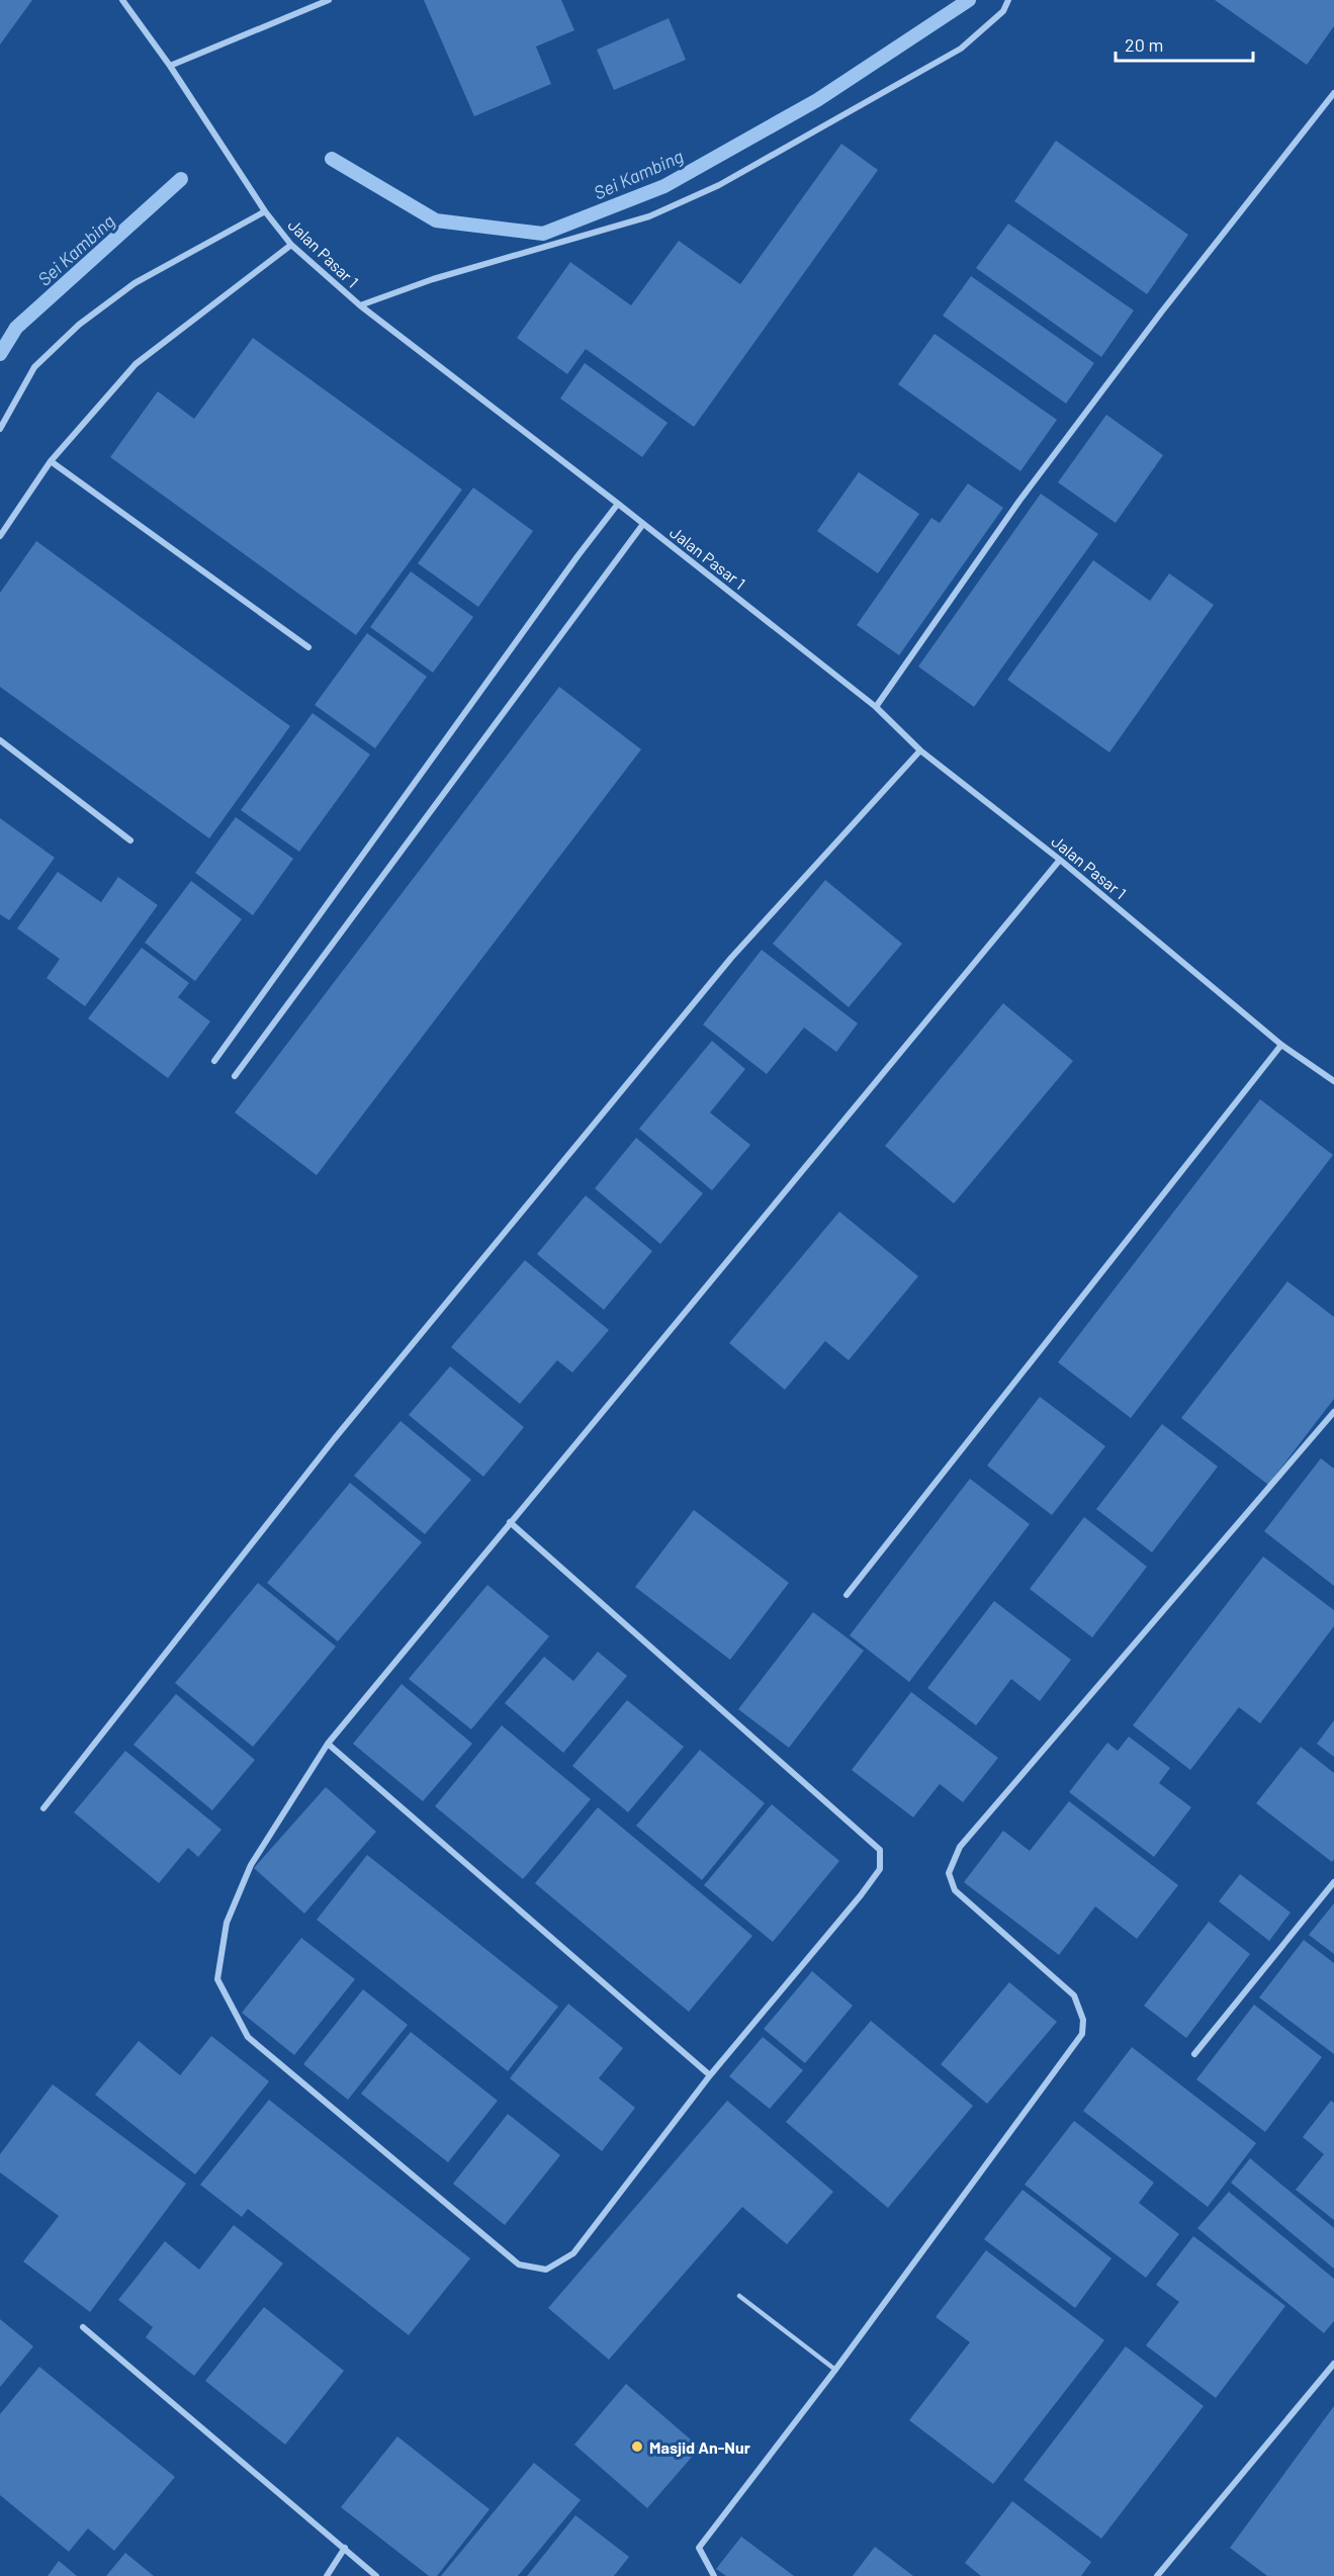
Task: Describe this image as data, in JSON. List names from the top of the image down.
{
  "streets": {
    "street": ["Jalan Pasar 1"]
  },
  "water": ["Sei Kambing"],
  "places": ["Masjid An-Nur"],
  "scale_bar": "20 m"
}
